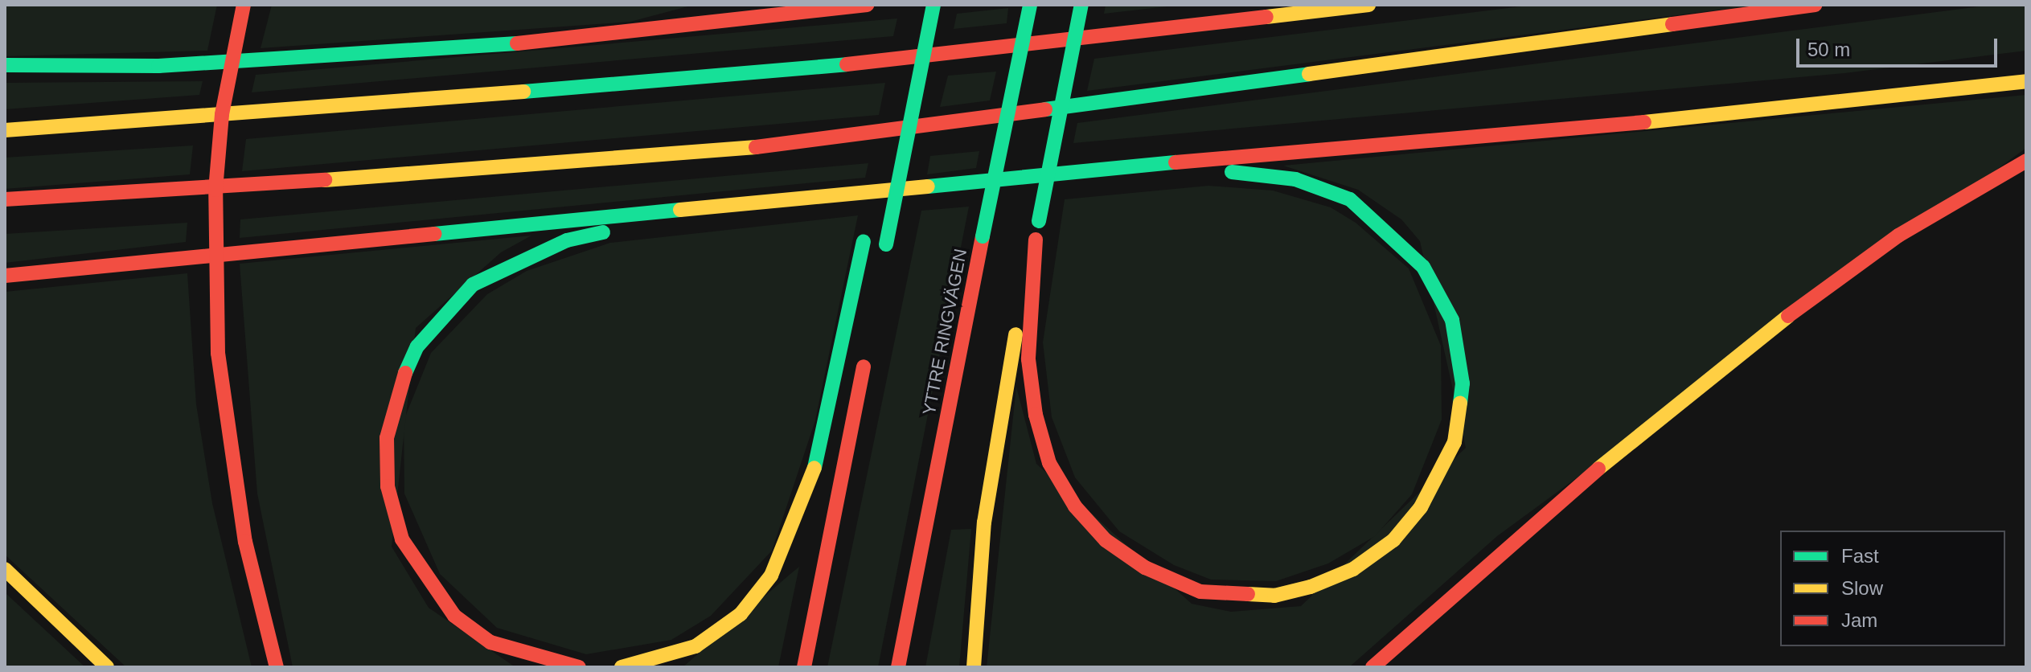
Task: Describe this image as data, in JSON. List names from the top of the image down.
{
  "streets": {
    "highway": ["YTTRE RINGVÄGEN"]
  },
  "legend": ["Fast", "Slow", "Jam"],
  "scale_bar": "50 m"
}
